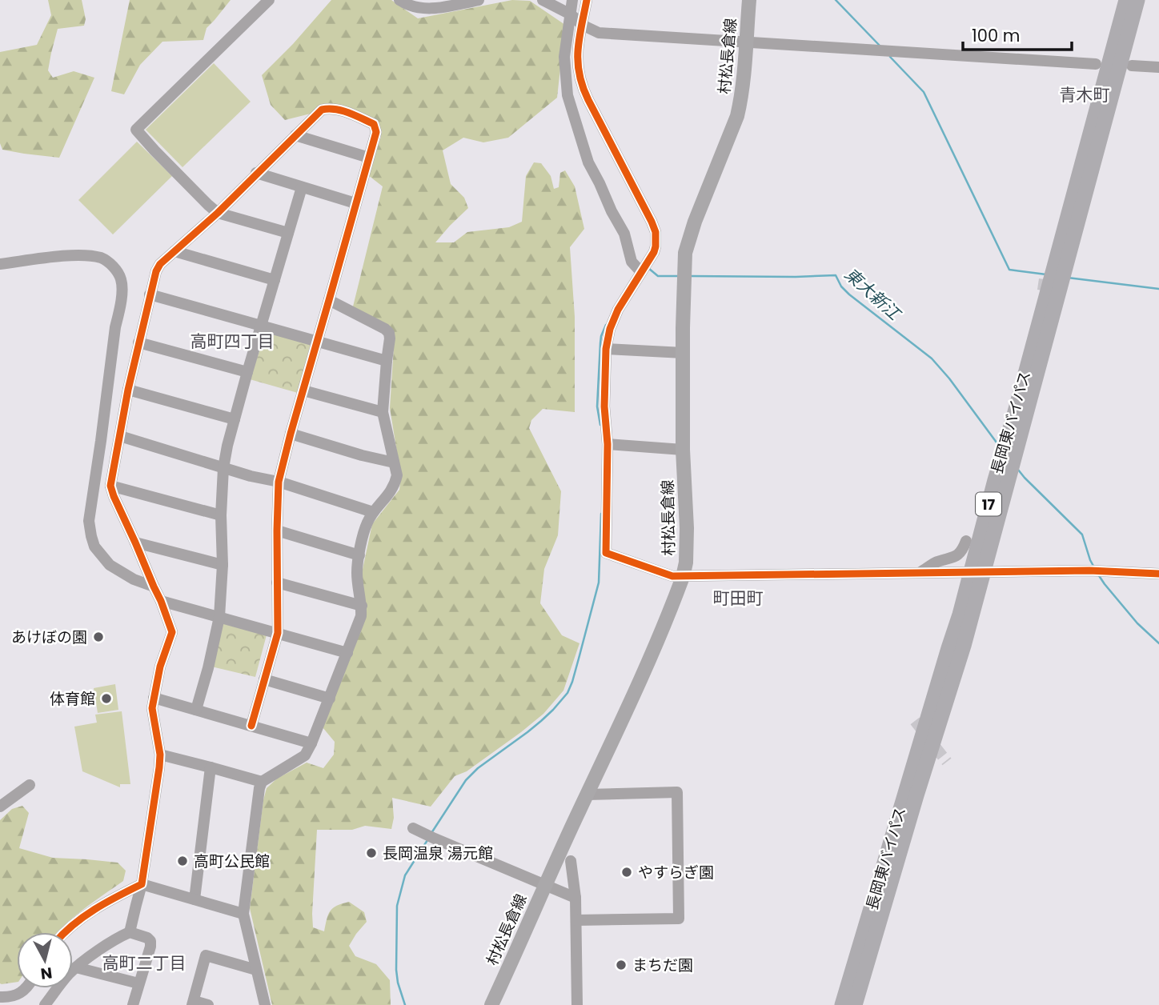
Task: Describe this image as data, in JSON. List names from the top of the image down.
{
  "streets": {
    "highway": ["長岡東バイパス", "17"],
    "main road": ["村松長倉線"]
  },
  "districts": [
    "青木町",
    "高町四丁目",
    "町田町",
    "高町二丁目"
  ],
  "water": ["東大新江"],
  "places": [
    "あけぼの園",
    "体育館",
    "長岡温泉 湯元館",
    "高町公民館",
    "やすらぎ園",
    "まちだ園"
  ],
  "scale_bar": "100 m",
  "north": "bottom"
}
